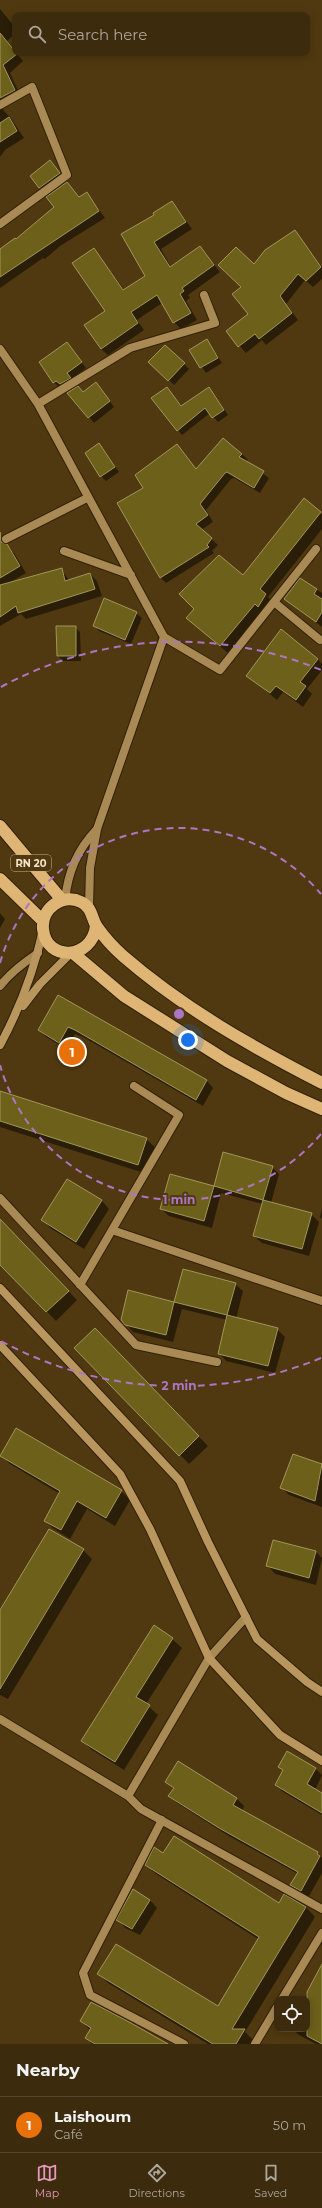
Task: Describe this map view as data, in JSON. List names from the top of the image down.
{
  "streets": {
    "highway": ["RN 20"]
  },
  "page": {
    "search": "Search here",
    "pins": "1",
    "heading": "Nearby",
    "list": [
      {
        "mark": "1",
        "name": "Laishoum",
        "note": "Café",
        "value": "50 m"
      }
    ],
    "nav": ["Map", "Directions", "Saved"]
  },
  "rings": ["1 min", "2 min"]
}
